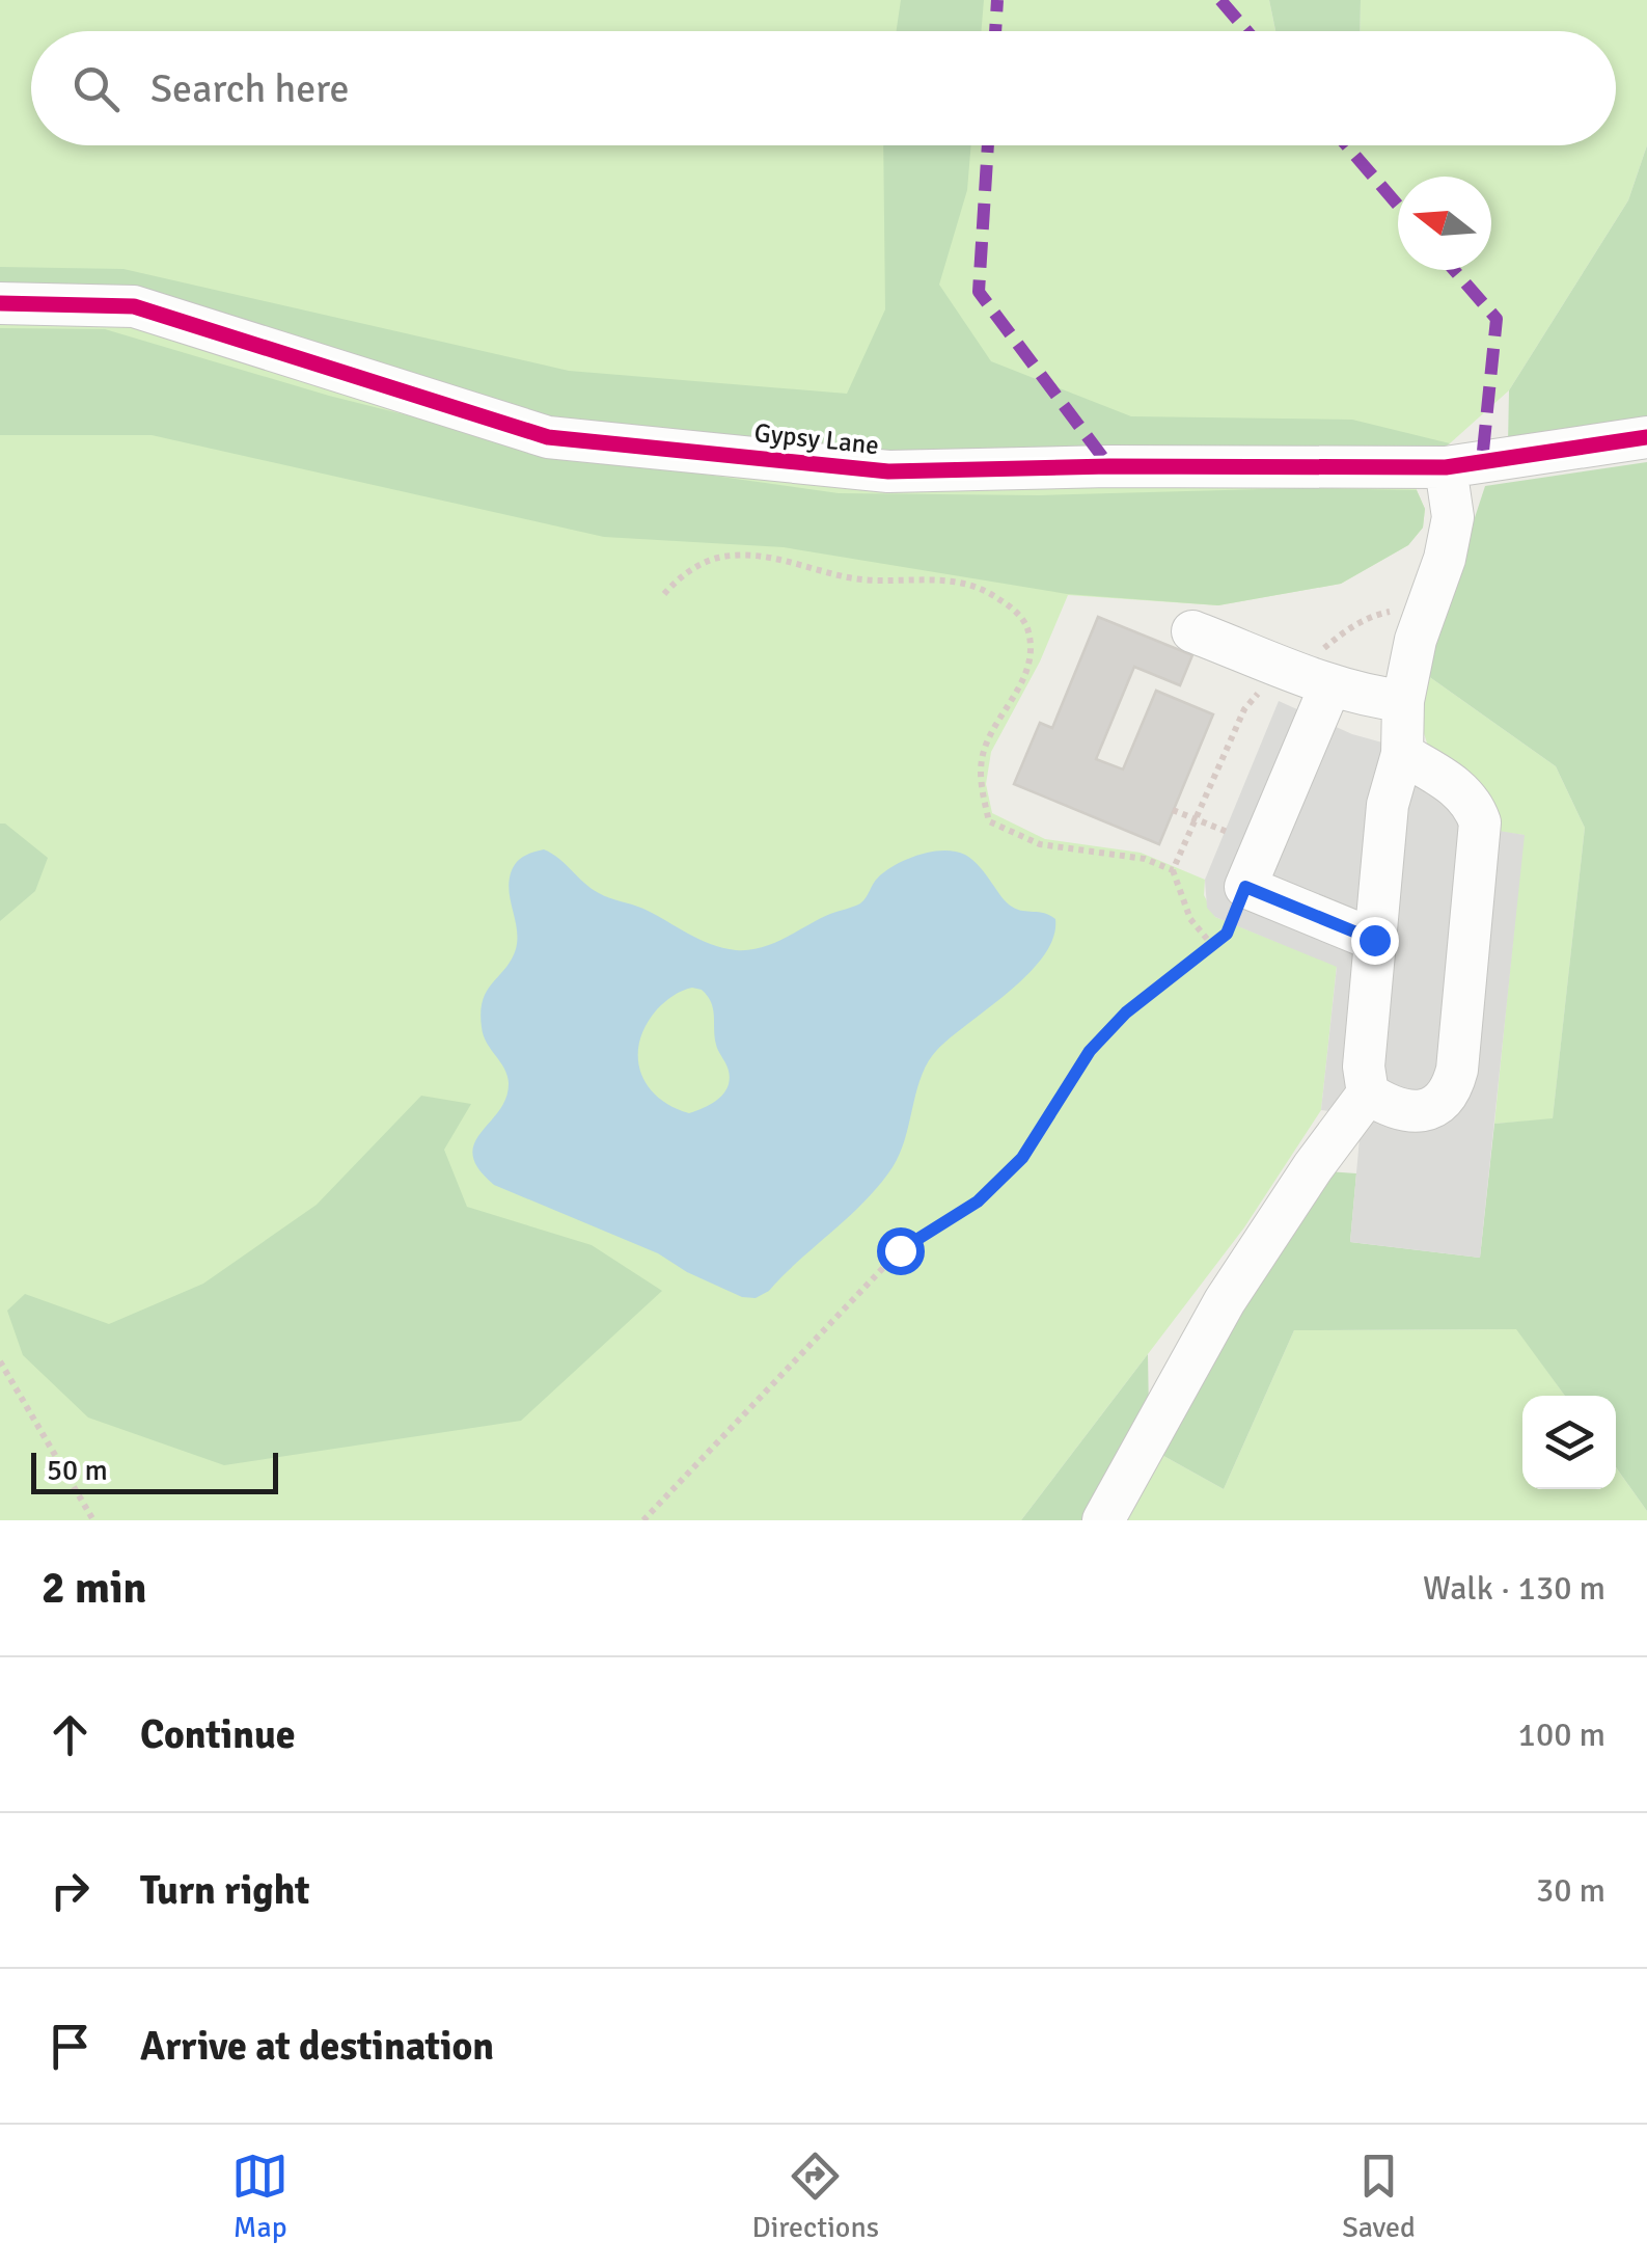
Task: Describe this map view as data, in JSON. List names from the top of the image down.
{
  "streets": {
    "street": ["Gypsy Lane"]
  },
  "scale_bar": "50 m",
  "north": "left",
  "page": {
    "search": "Search here",
    "scale": "50 m",
    "heading": ["2 min", "Walk · 130 m"],
    "list": [
      ["Continue", "100 m"],
      ["Turn right", "30 m"],
      "Arrive at destination"
    ],
    "nav": ["Map", "Directions", "Saved"]
  }
}
